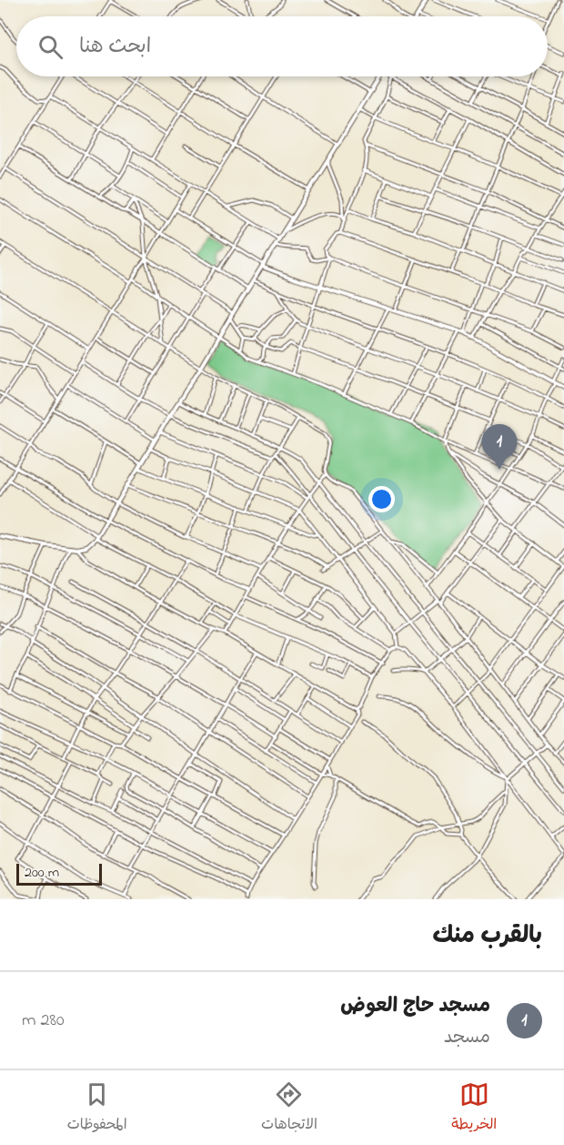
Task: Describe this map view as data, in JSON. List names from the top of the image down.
{
  "scale_bar": "200 m",
  "page": {
    "search": "ابحث هنا",
    "pins": "1",
    "scale": "200 m",
    "heading": "بالقرب منك",
    "list": [
      {
        "mark": "1",
        "name": "مسجد حاج العوض",
        "note": "مسجد",
        "value": "280 m"
      }
    ],
    "nav": ["الخريطة", "الاتجاهات", "المحفوظات"]
  }
}
